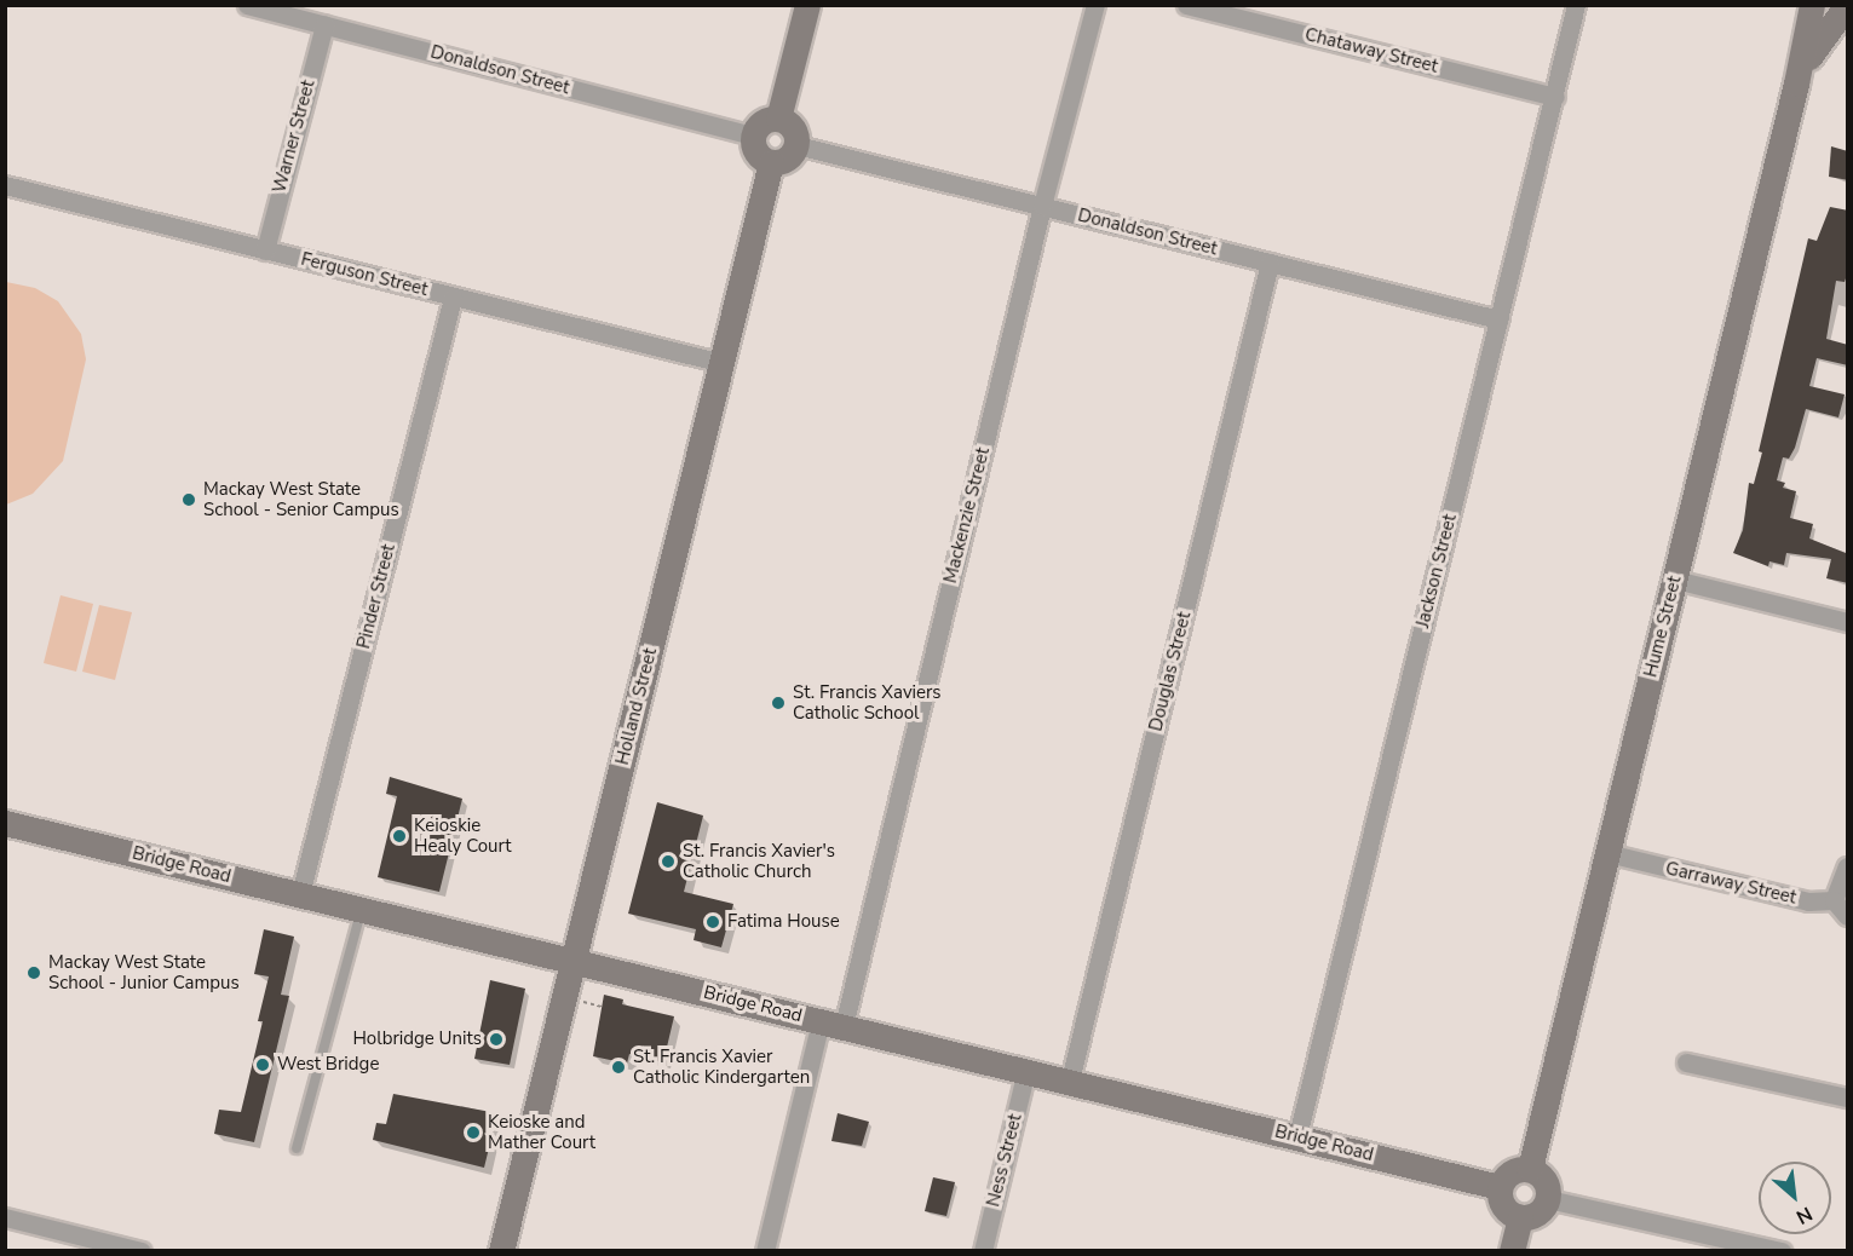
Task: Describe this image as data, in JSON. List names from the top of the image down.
{
  "streets": {
    "street": [
      "Chataway Street",
      "Donaldson Street",
      "Warner Street",
      "Ferguson Street",
      "Mackenzie Street",
      "Jackson Street",
      "Pinder Street",
      "Hume Street",
      "Douglas Street",
      "Holland Street",
      "Bridge Road",
      "Garraway Street",
      "Ness Street"
    ]
  },
  "crossings": [
    ["Chataway Street", "Jackson Street"],
    ["Donaldson Street", "Warner Street"],
    ["Donaldson Street", "Mackenzie Street"],
    ["Donaldson Street", "Jackson Street"],
    ["Donaldson Street", "Douglas Street"],
    ["Donaldson Street", "Holland Street"],
    ["Warner Street", "Ferguson Street"],
    ["Ferguson Street", "Pinder Street"],
    ["Ferguson Street", "Holland Street"],
    ["Mackenzie Street", "Bridge Road"],
    ["Jackson Street", "Bridge Road"],
    ["Pinder Street", "Bridge Road"],
    ["Hume Street", "Bridge Road"],
    ["Hume Street", "Garraway Street"],
    ["Douglas Street", "Bridge Road"],
    ["Holland Street", "Bridge Road"],
    ["Bridge Road", "Ness Street"]
  ],
  "places": [
    "Mackay West State School - Senior Campus",
    "St. Francis Xaviers Catholic School",
    "Keioskie Healy Court",
    "St. Francis Xavier's Catholic Church",
    "Fatima House",
    "Mackay West State School - Junior Campus",
    "Holbridge Units",
    "West Bridge",
    "St. Francis Xavier Catholic Kindergarten",
    "Keioske and Mather Court"
  ],
  "north": "bottom right"
}
